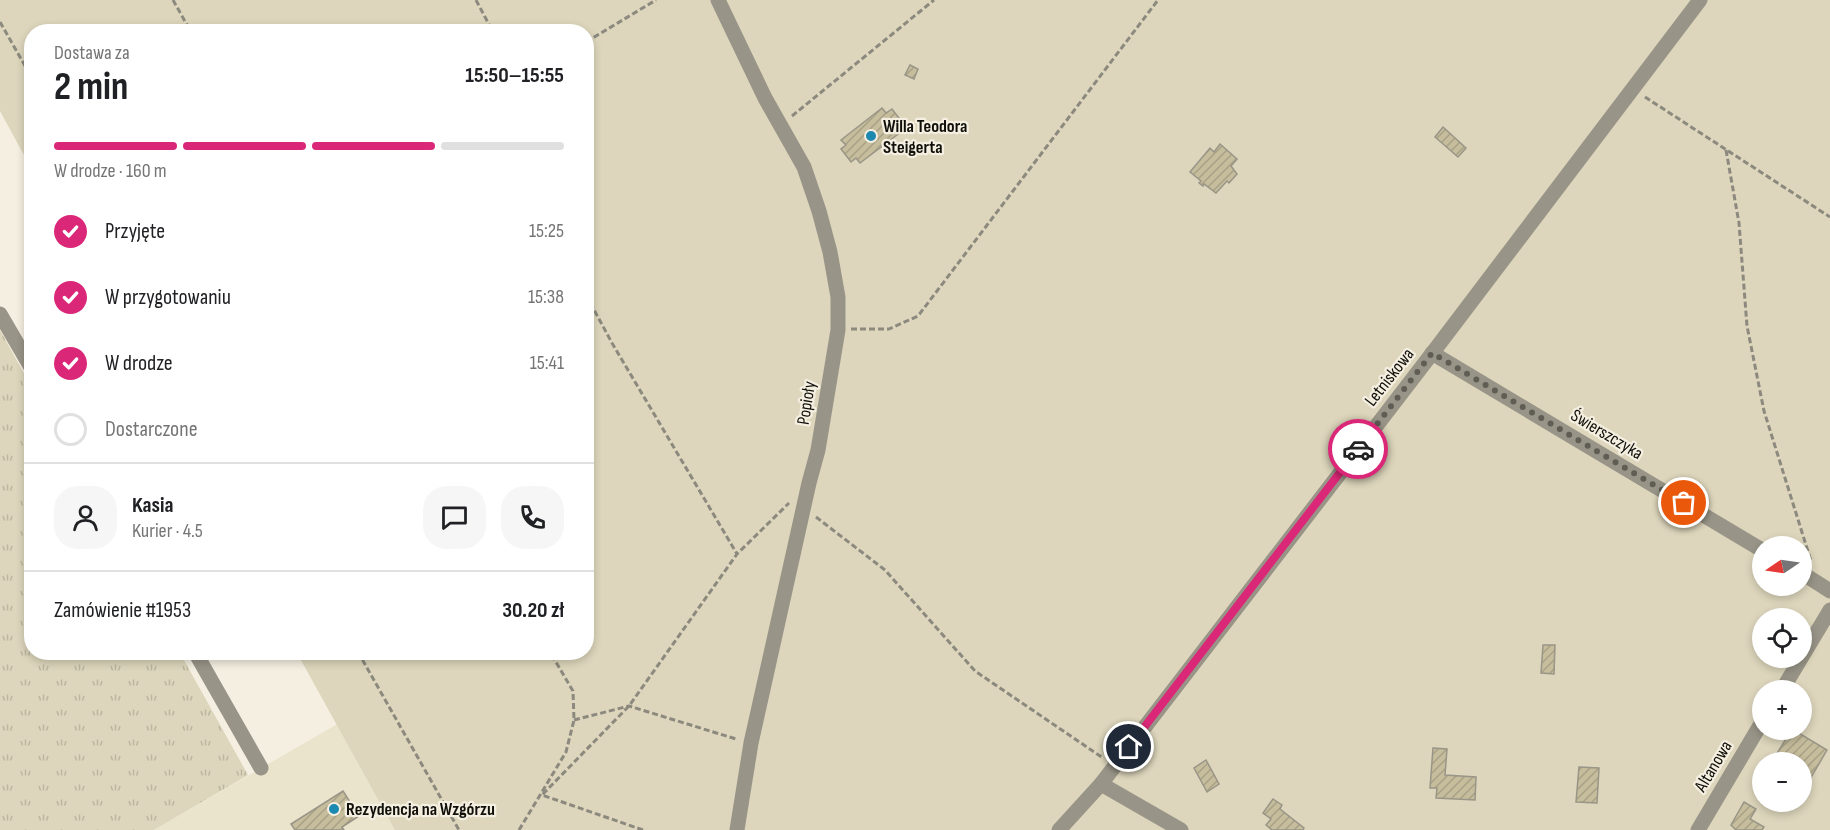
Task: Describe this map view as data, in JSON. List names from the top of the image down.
{
  "streets": {
    "street": [
      "Letniskowa",
      "Popioły",
      "Świerszczyka",
      "Altanowa"
    ]
  },
  "crossings": [
    ["Letniskowa", "Świerszczyka"]
  ],
  "places": ["Willa Teodora Steigerta", "Rezydencja na Wzgórzu"],
  "north": "left",
  "page": {
    "heading": ["2 min", "Dostawa za", "15:50–15:55"],
    "panel": [
      "Kasia",
      "Kurier · 4.5",
      "Zamówienie #1953",
      "30.20 zł"
    ],
    "bar": "W drodze · 160 m",
    "list": [
      ["Przyjęte", "15:25"],
      ["W przygotowaniu", "15:38"],
      ["W drodze", "15:41"],
      "Dostarczone"
    ],
    "map_buttons": ["+", "−"]
  }
}
